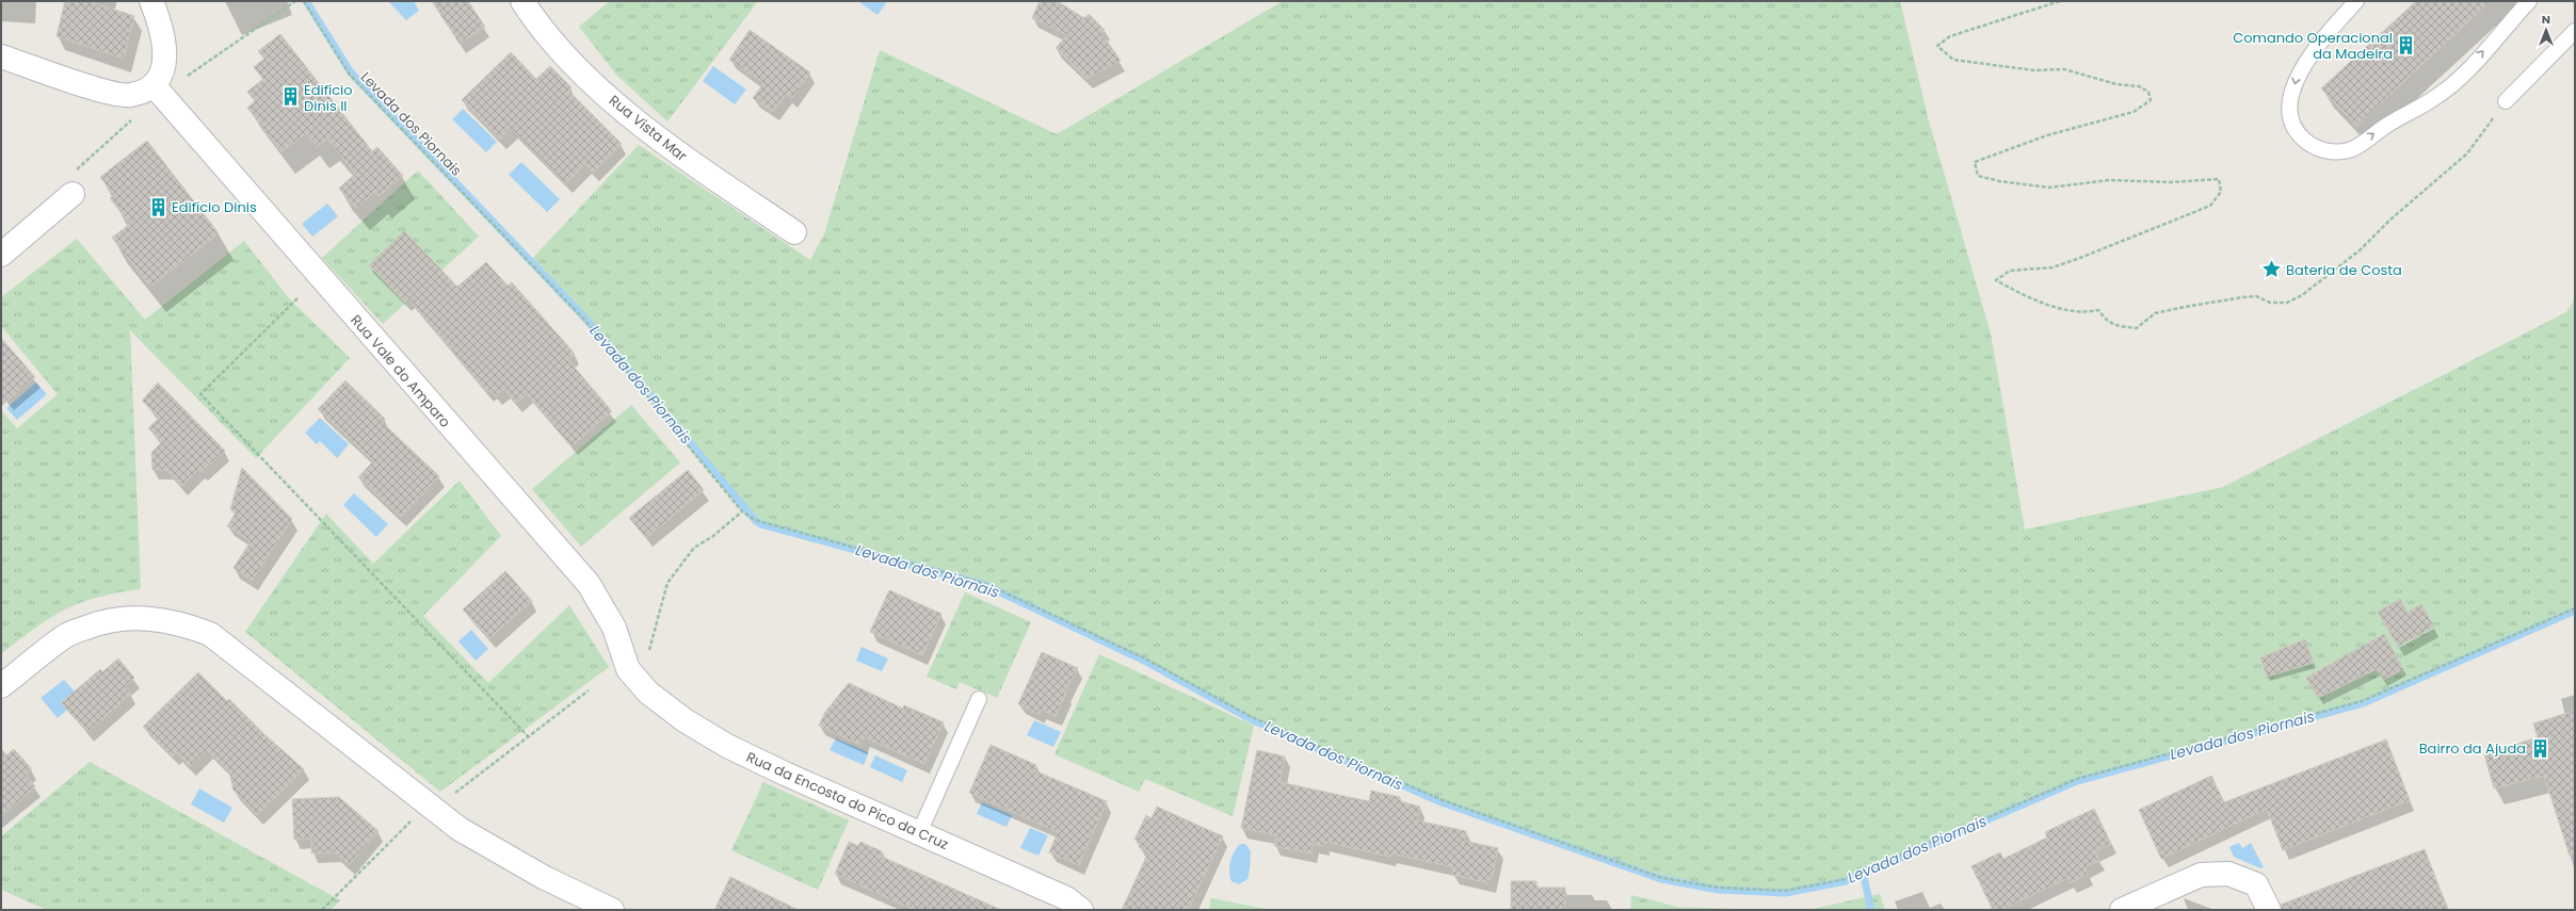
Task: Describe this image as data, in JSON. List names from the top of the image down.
{
  "streets": {
    "street": ["Rua Vista Mar", "Rua Vale do Amparo", "Rua da Encosta do Pico da Cruz"],
    "path": ["Levada dos Piornais"]
  },
  "crossings": [
    ["Rua Vale do Amparo", "Rua da Encosta do Pico da Cruz"]
  ],
  "water": ["Levada dos Piornais"],
  "places": {
    "building": [
      "Comando Operacional da Madeira",
      "Edifício Dinis II",
      "Edifício Dinis",
      "Bairro da Ajuda"
    ],
    "place": ["Bateria de Costa"]
  },
  "north": "top"
}
